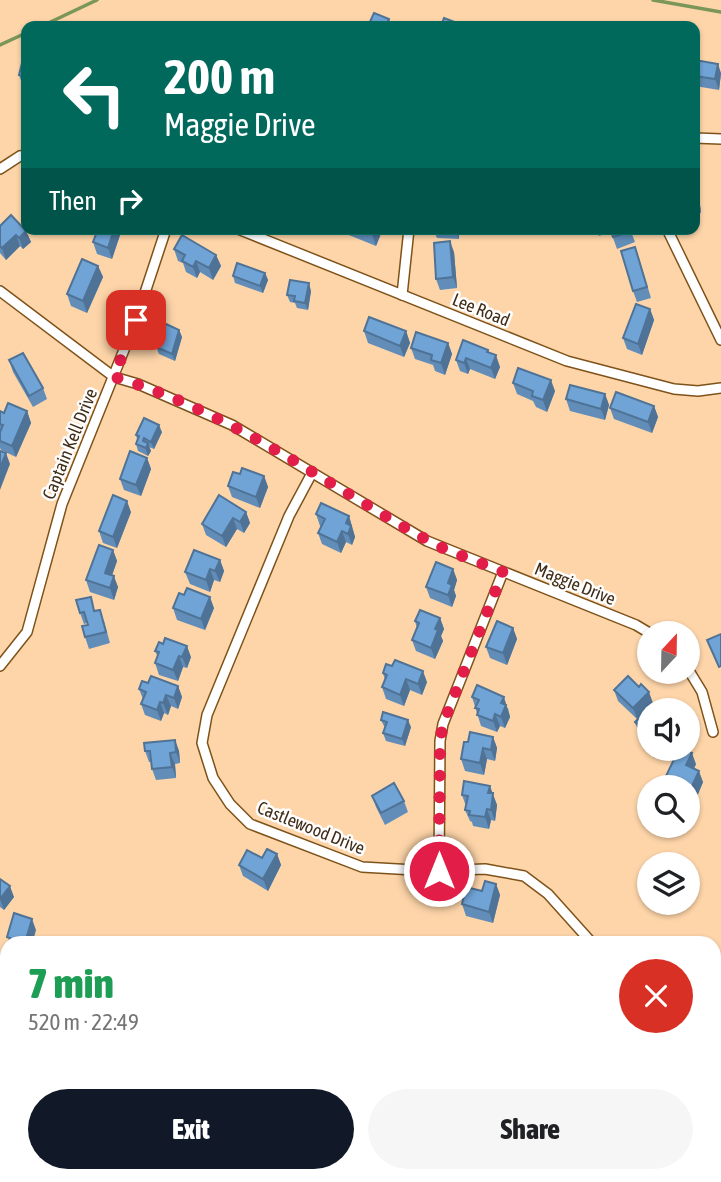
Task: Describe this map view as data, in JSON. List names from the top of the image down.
{
  "streets": {
    "street": [
      "Lee Road",
      "Captain Kell Drive",
      "Maggie Drive",
      "Castlewood Drive"
    ]
  },
  "crossings": [
    ["Captain Kell Drive", "Maggie Drive"],
    ["Maggie Drive", "Castlewood Drive"]
  ],
  "north": "top",
  "page": {
    "turn": ["200 m", "Maggie Drive"],
    "then": "Then",
    "heading": ["7 min", "520 m · 22:49"],
    "buttons": ["Exit", "Share"]
  }
}
